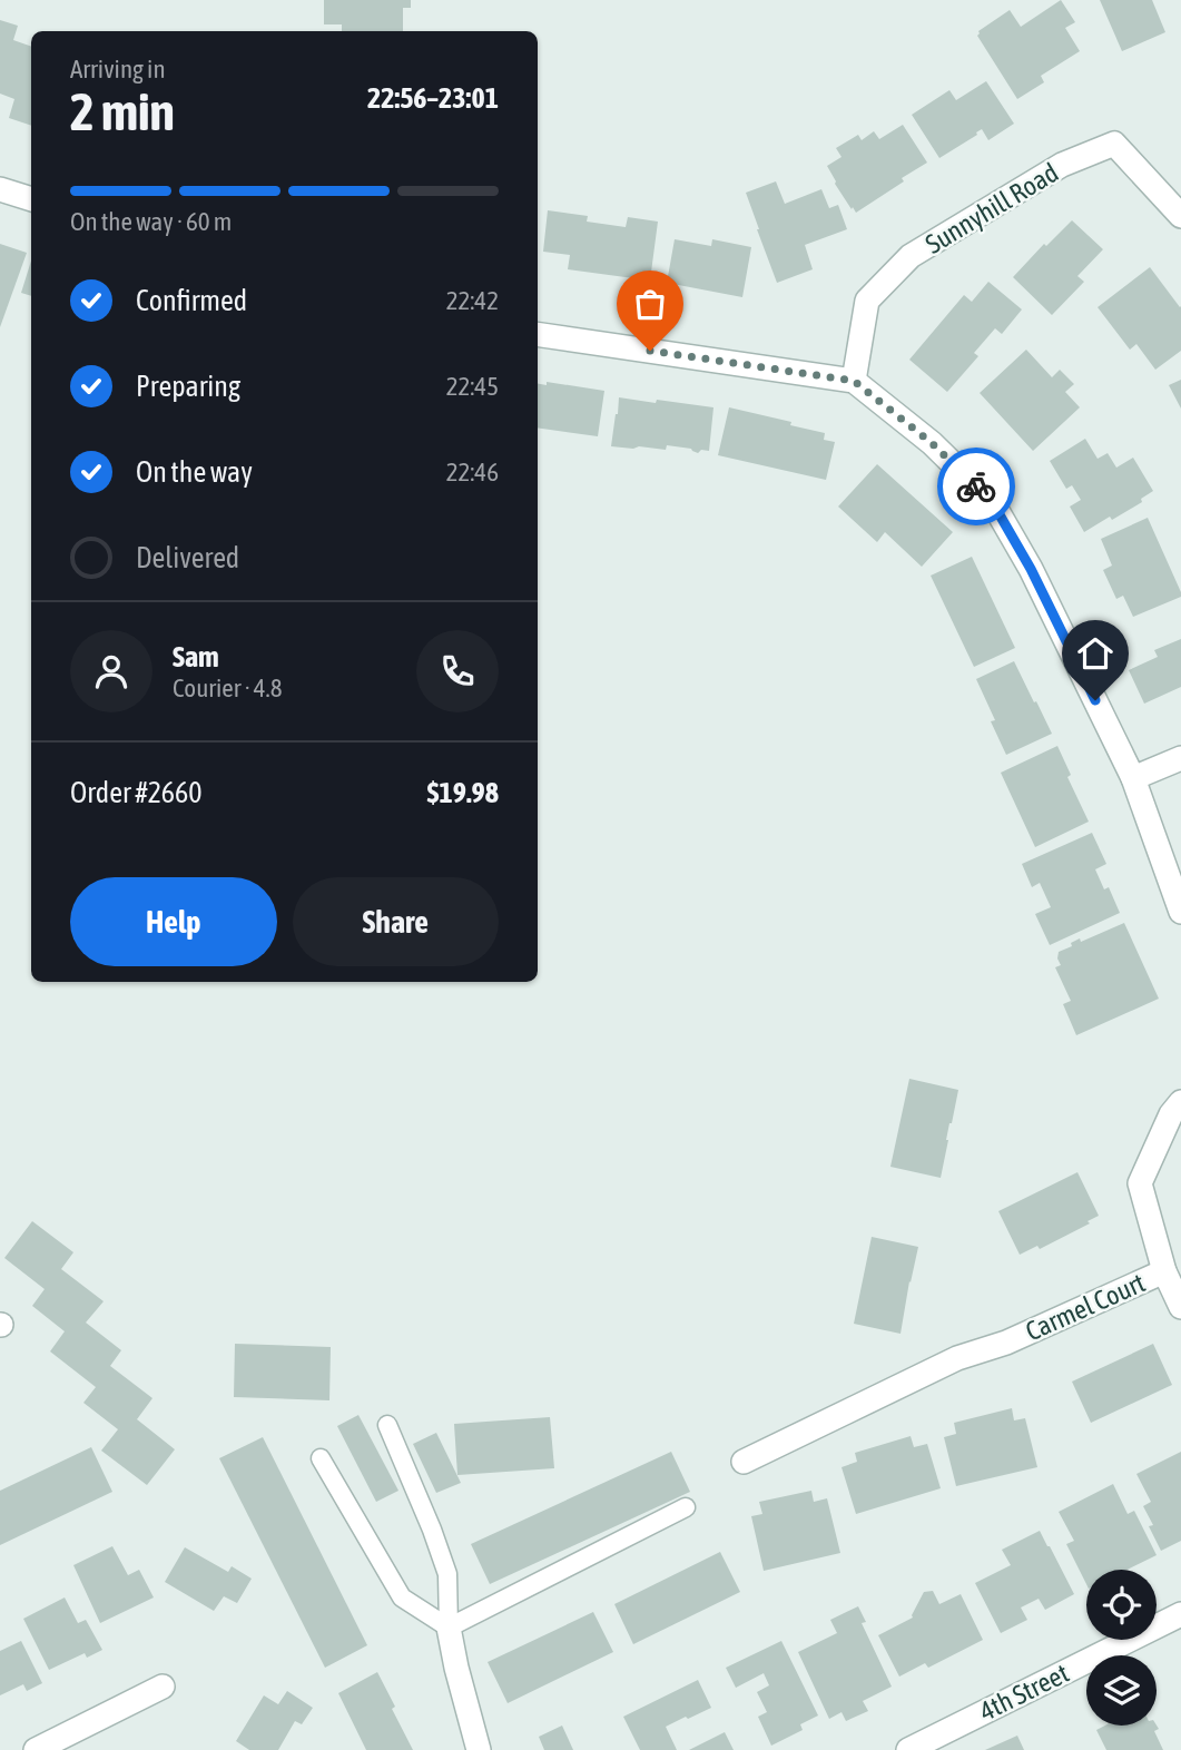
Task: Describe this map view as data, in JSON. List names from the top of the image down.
{
  "streets": {
    "street": ["Sunnyhill Road", "Carmel Court", "4th Street"]
  },
  "page": {
    "heading": ["2 min", "Arriving in", "22:56–23:01"],
    "panel": [
      "Sam",
      "Courier · 4.8",
      "Order #2660",
      "$19.98"
    ],
    "bar": "On the way · 60 m",
    "list": [
      ["Confirmed", "22:42"],
      ["Preparing", "22:45"],
      ["On the way", "22:46"],
      "Delivered"
    ],
    "buttons": ["Help", "Share"]
  }
}
